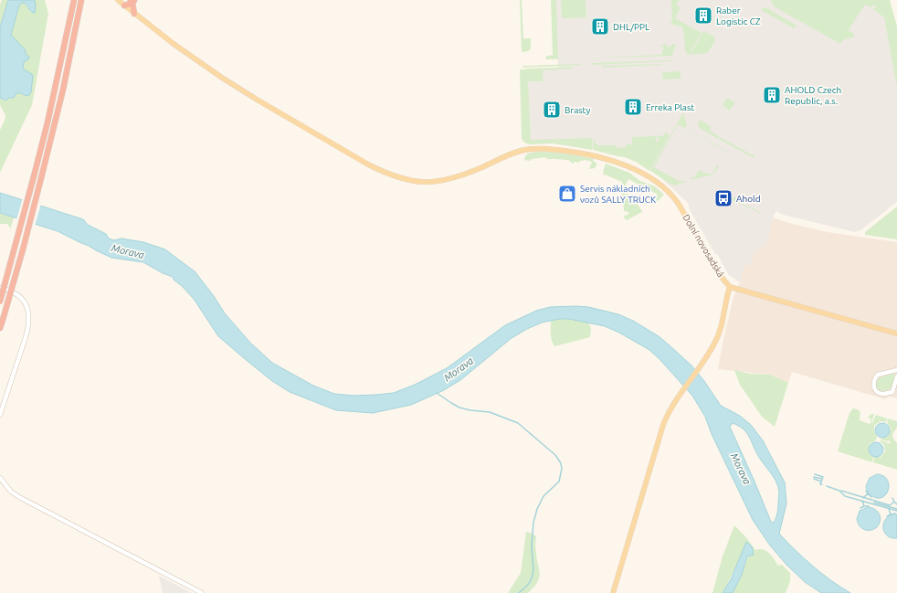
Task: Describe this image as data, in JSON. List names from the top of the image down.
{
  "streets": {
    "main road": ["Dolní novosadská"]
  },
  "water": ["Morava"],
  "places": {
    "building": [
      "Raber Logistic CZ",
      "DHL/PPL",
      "AHOLD Czech Republic, a.s.",
      "Erreka Plast",
      "Brasty"
    ],
    "shop": ["Servis nákladních vozů SALLY TRUCK"],
    "bus stop": ["Ahold"]
  }
}
